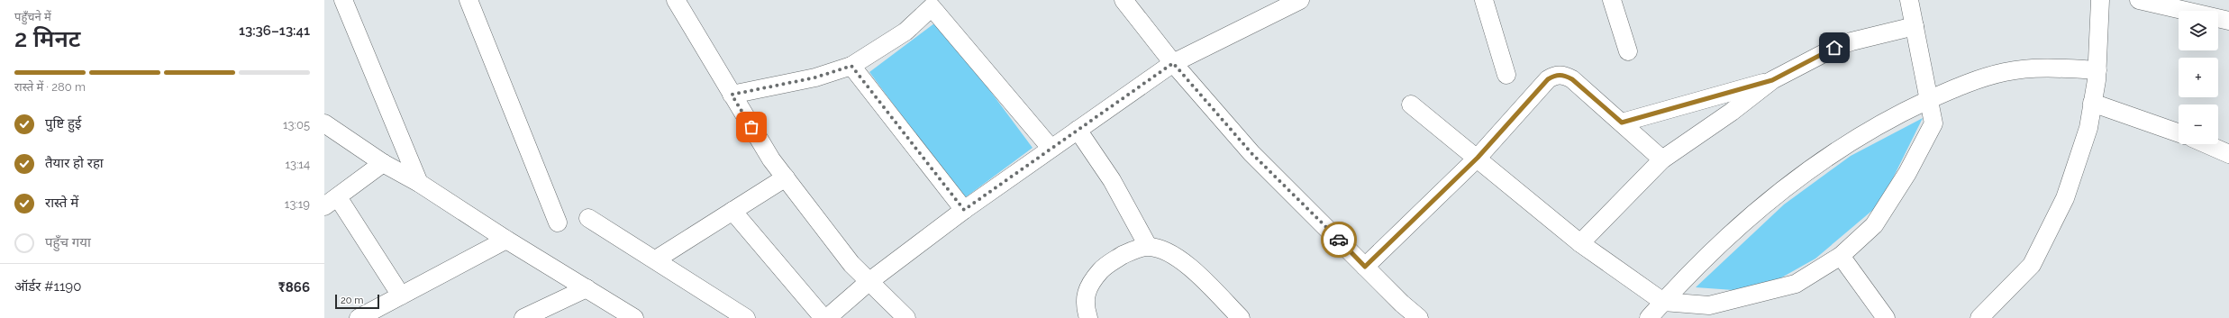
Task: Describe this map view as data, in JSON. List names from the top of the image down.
{
  "scale_bar": "20 m",
  "page": {
    "heading": ["2 मिनट", "पहुँचने में", "13:36–13:41"],
    "panel": ["ऑर्डर #1190", "₹866"],
    "map_buttons": ["+", "−"],
    "bar": "रास्ते में · 280 m",
    "list": [
      ["पुष्टि हुई", "13:05"],
      ["तैयार हो रहा", "13:14"],
      ["रास्ते में", "13:19"],
      "पहुँच गया"
    ],
    "scale": "20 m"
  }
}
